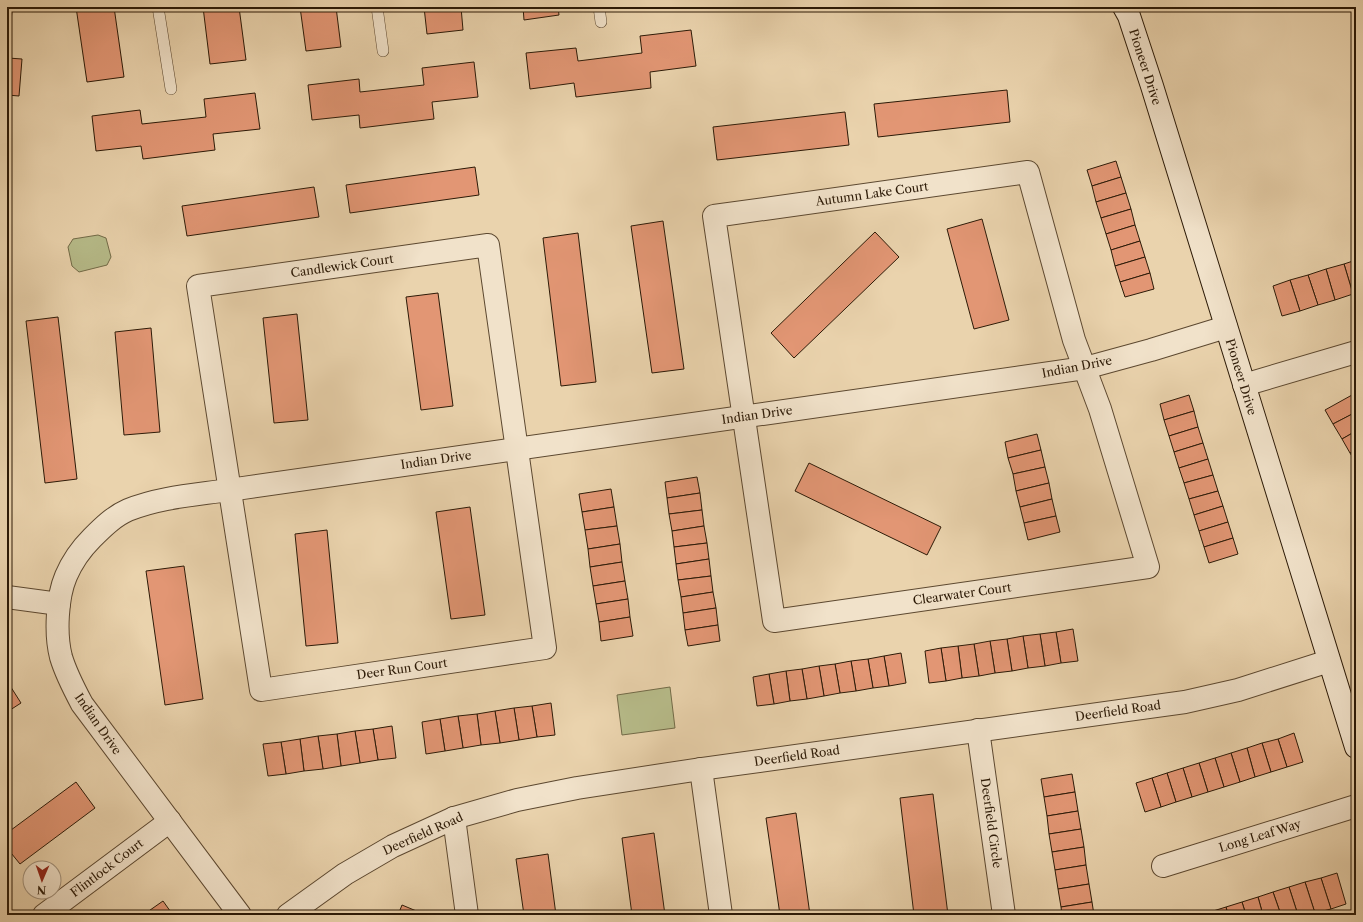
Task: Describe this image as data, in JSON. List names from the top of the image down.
{
  "streets": {
    "street": [
      "Pioneer Drive",
      "Autumn Lake Court",
      "Candlewick Court",
      "Indian Drive",
      "Clearwater Court",
      "Deer Run Court",
      "Deerfield Road",
      "Deerfield Circle",
      "Long Leaf Way",
      "Flintlock Court"
    ]
  },
  "crossings": [
    ["Pioneer Drive", "Indian Drive"],
    ["Pioneer Drive", "Deerfield Road"],
    ["Autumn Lake Court", "Indian Drive"],
    ["Autumn Lake Court", "Clearwater Court"],
    ["Candlewick Court", "Indian Drive"],
    ["Candlewick Court", "Deer Run Court"],
    ["Indian Drive", "Clearwater Court"],
    ["Indian Drive", "Deer Run Court"],
    ["Indian Drive", "Flintlock Court"],
    ["Deerfield Road", "Deerfield Circle"]
  ],
  "north": "bottom"
}
